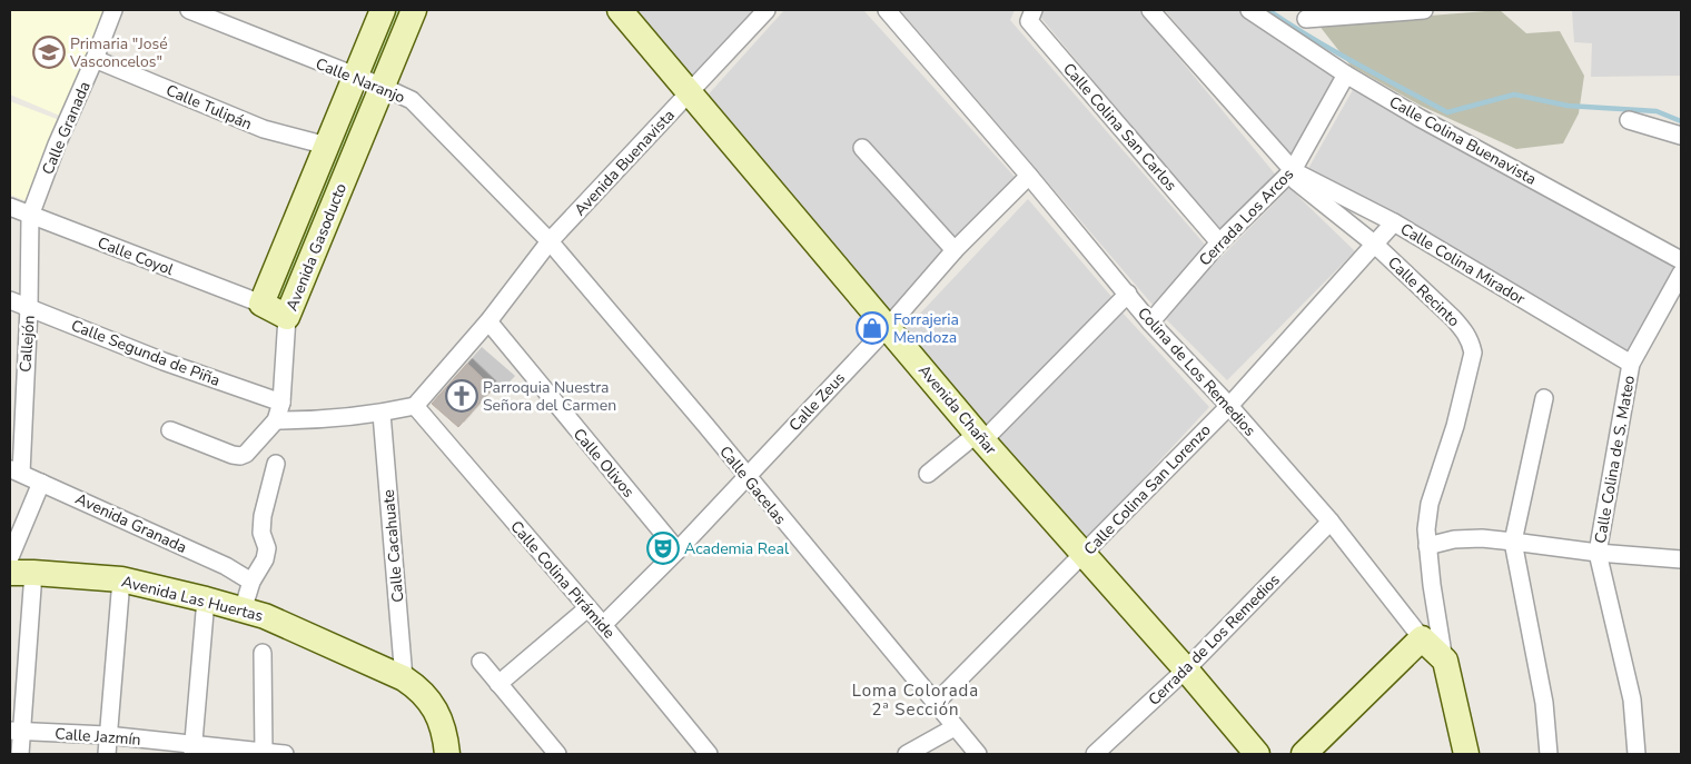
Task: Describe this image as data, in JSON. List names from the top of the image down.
{
  "streets": {
    "street": [
      "Calle Naranjo",
      "Calle Tulipán",
      "Calle Colina San Carlos",
      "Calle Granada",
      "Calle Colina Buenavista",
      "Avenida Buenavista",
      "Cerrada Los Arcos",
      "Avenida Gasoducto",
      "Calle Coyol",
      "Calle Colina Mirador",
      "Calle Recinto",
      "Callejón",
      "Calle Segunda de Piña",
      "Colina de Los Remedios",
      "Calle Zeus",
      "Avenida Chañar",
      "Calle Colina de S. Mateo",
      "Calle Olivos",
      "Calle Gacelas",
      "Calle Colina San Lorenzo",
      "Avenida Granada",
      "Calle Cacahuate",
      "Calle Colina Pirámide",
      "Avenida Las Huertas",
      "Cerrada de Los Remedios",
      "Calle Jazmín"
    ]
  },
  "crossings": [
    ["Calle Naranjo", "Avenida Buenavista"],
    ["Calle Naranjo", "Avenida Gasoducto"],
    ["Calle Naranjo", "Calle Gacelas"],
    ["Calle Tulipán", "Calle Granada"],
    ["Calle Tulipán", "Avenida Gasoducto"],
    ["Calle Colina San Carlos", "Cerrada Los Arcos"],
    ["Calle Granada", "Calle Coyol"],
    ["Calle Granada", "Callejón"],
    ["Calle Colina Buenavista", "Cerrada Los Arcos"],
    ["Avenida Buenavista", "Avenida Chañar"],
    ["Avenida Buenavista", "Calle Olivos"],
    ["Avenida Buenavista", "Calle Gacelas"],
    ["Avenida Buenavista", "Calle Colina Pirámide"],
    ["Cerrada Los Arcos", "Calle Colina Mirador"],
    ["Cerrada Los Arcos", "Calle Recinto"],
    ["Cerrada Los Arcos", "Colina de Los Remedios"],
    ["Avenida Gasoducto", "Calle Coyol"],
    ["Calle Coyol", "Callejón"],
    ["Calle Colina Mirador", "Calle Recinto"],
    ["Calle Colina Mirador", "Calle Colina de S. Mateo"],
    ["Calle Colina Mirador", "Calle Colina San Lorenzo"],
    ["Calle Recinto", "Colina de Los Remedios"],
    ["Calle Recinto", "Calle Colina San Lorenzo"],
    ["Callejón", "Calle Segunda de Piña"],
    ["Callejón", "Avenida Granada"],
    ["Colina de Los Remedios", "Calle Zeus"],
    ["Colina de Los Remedios", "Calle Colina San Lorenzo"],
    ["Colina de Los Remedios", "Cerrada de Los Remedios"],
    ["Calle Zeus", "Avenida Chañar"],
    ["Calle Zeus", "Calle Olivos"],
    ["Calle Zeus", "Calle Gacelas"],
    ["Calle Zeus", "Calle Colina Pirámide"],
    ["Avenida Chañar", "Calle Colina San Lorenzo"],
    ["Avenida Chañar", "Cerrada de Los Remedios"],
    ["Calle Gacelas", "Calle Colina San Lorenzo"],
    ["Calle Cacahuate", "Avenida Las Huertas"]
  ],
  "districts": ["Loma Colorada 2ª Sección"],
  "places": {
    "school or university": ["Primaria \"José Vasconcelos\""],
    "shop": ["Forrajeria Mendoza"],
    "church": ["Parroquia Nuestra Señora del Carmen"],
    "theatre": ["Academia Real"]
  }
}
